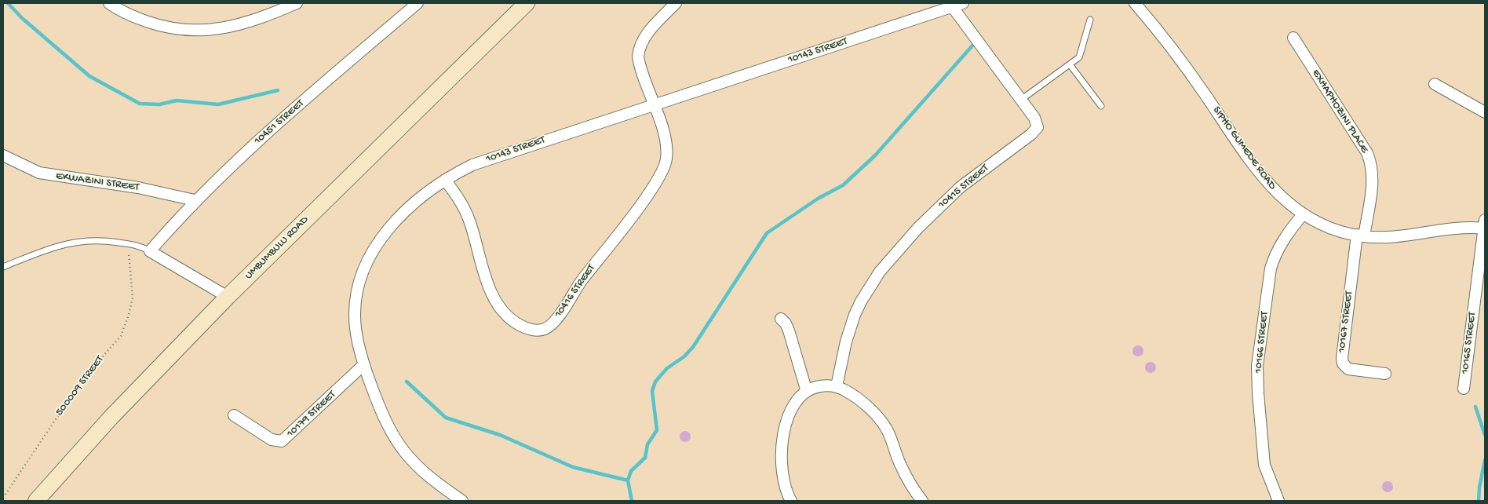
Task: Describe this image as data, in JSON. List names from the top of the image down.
{
  "streets": {
    "main road": ["UMBUMBULU ROAD"],
    "street": [
      "10143 STREET",
      "EXHAPHOZINI PLACE",
      "10451 STREET",
      "SIPHO GUMEDE ROAD",
      "EKWAZINI STREET",
      "10415 STREET",
      "10416 STREET",
      "10167 STREET",
      "10166 STREET",
      "10165 STREET",
      "10179 STREET"
    ],
    "path": ["500009 STREET"]
  },
  "crossings": [
    ["10143 STREET", "10415 STREET"],
    ["10143 STREET", "10416 STREET"],
    ["10143 STREET", "10179 STREET"],
    ["EXHAPHOZINI PLACE", "SIPHO GUMEDE ROAD"],
    ["EXHAPHOZINI PLACE", "10167 STREET"],
    ["10451 STREET", "EKWAZINI STREET"],
    ["SIPHO GUMEDE ROAD", "10167 STREET"],
    ["SIPHO GUMEDE ROAD", "10166 STREET"],
    ["SIPHO GUMEDE ROAD", "10165 STREET"]
  ]
}
